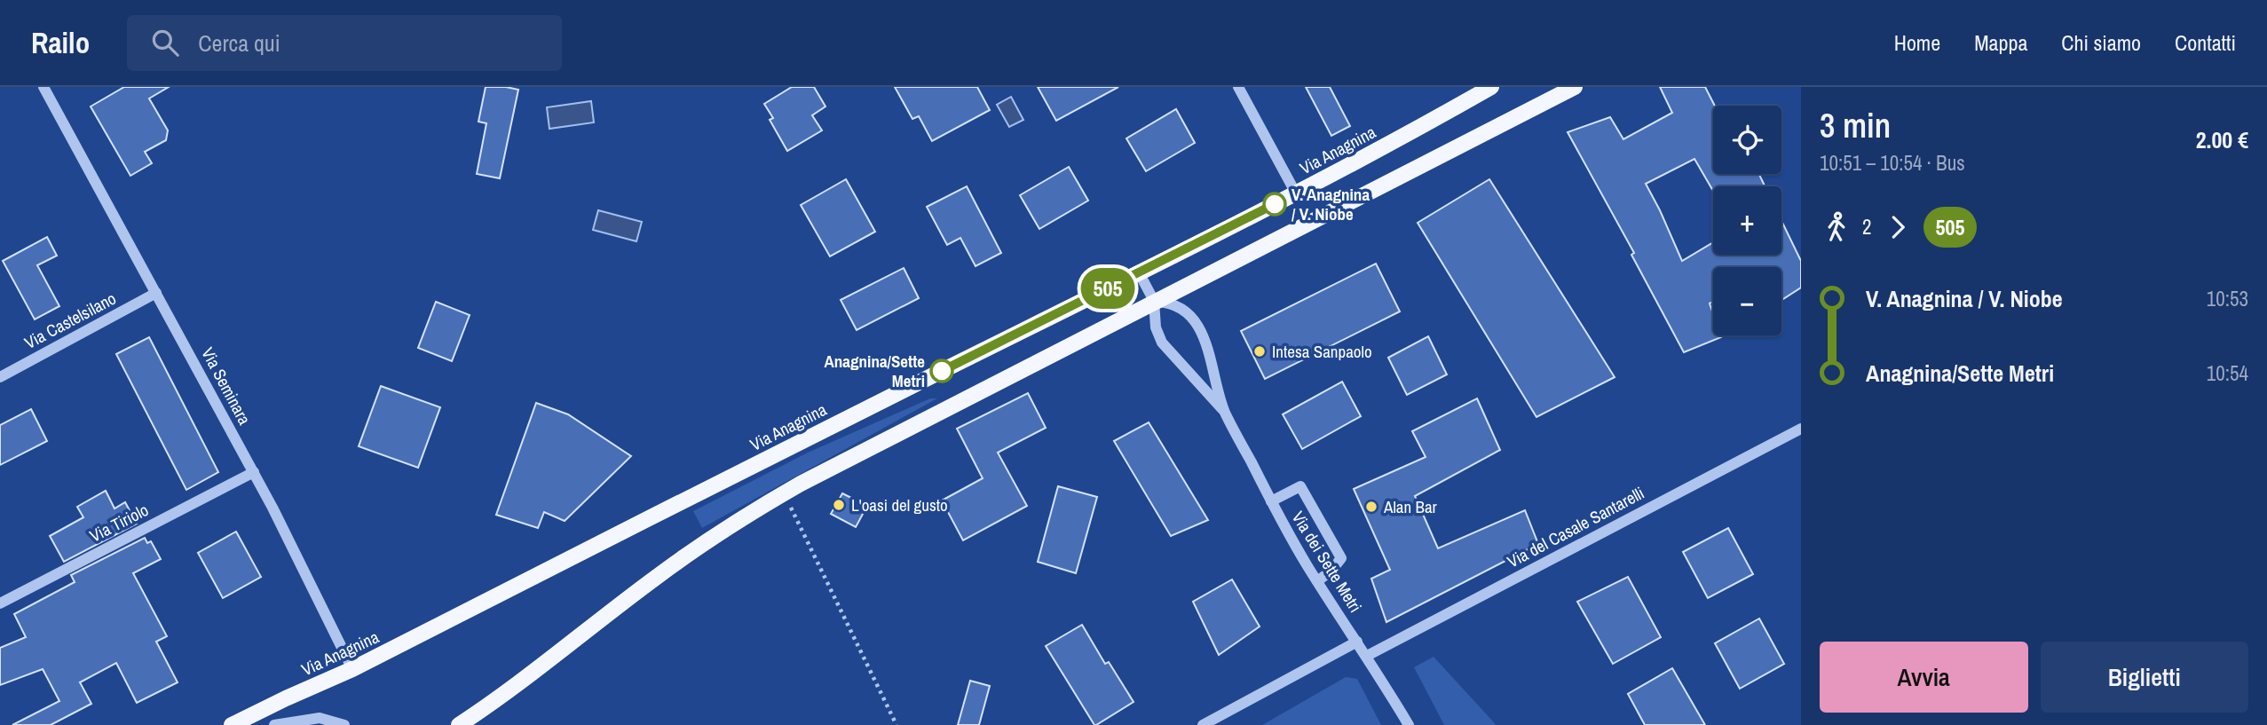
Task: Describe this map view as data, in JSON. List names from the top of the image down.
{
  "streets": {
    "main road": ["Via Anagnina"],
    "street": [
      "Via Castelsilano",
      "Via Seminara",
      "Via Tiriolo",
      "Via del Casale Santarelli",
      "Via dei Sette Metri"
    ]
  },
  "crossings": [
    ["Via Anagnina", "Via Seminara"],
    ["Via Castelsilano", "Via Seminara"],
    ["Via Seminara", "Via Tiriolo"],
    ["Via del Casale Santarelli", "Via dei Sette Metri"]
  ],
  "places": [
    "V. Anagnina / V. Niobe",
    "Intesa Sanpaolo",
    "Anagnina/Sette Metri",
    "L'oasi del gusto",
    "Alan Bar"
  ],
  "lines": ["bus line 505"],
  "page": {
    "header": "Railo",
    "search": "Cerca qui",
    "nav": [
      "Home",
      "Mappa",
      "Chi siamo",
      "Contatti"
    ],
    "on_map": "505",
    "heading": ["3 min", "10:51 – 10:54 · Bus", "2.00 €"],
    "map_buttons": ["+", "−"],
    "legs": ["2", "505"],
    "list": [
      {
        "name": "V. Anagnina / V. Niobe",
        "value": "10:53"
      },
      {
        "name": "Anagnina/Sette Metri",
        "value": "10:54"
      }
    ],
    "buttons": ["Avvia", "Biglietti"]
  }
}
